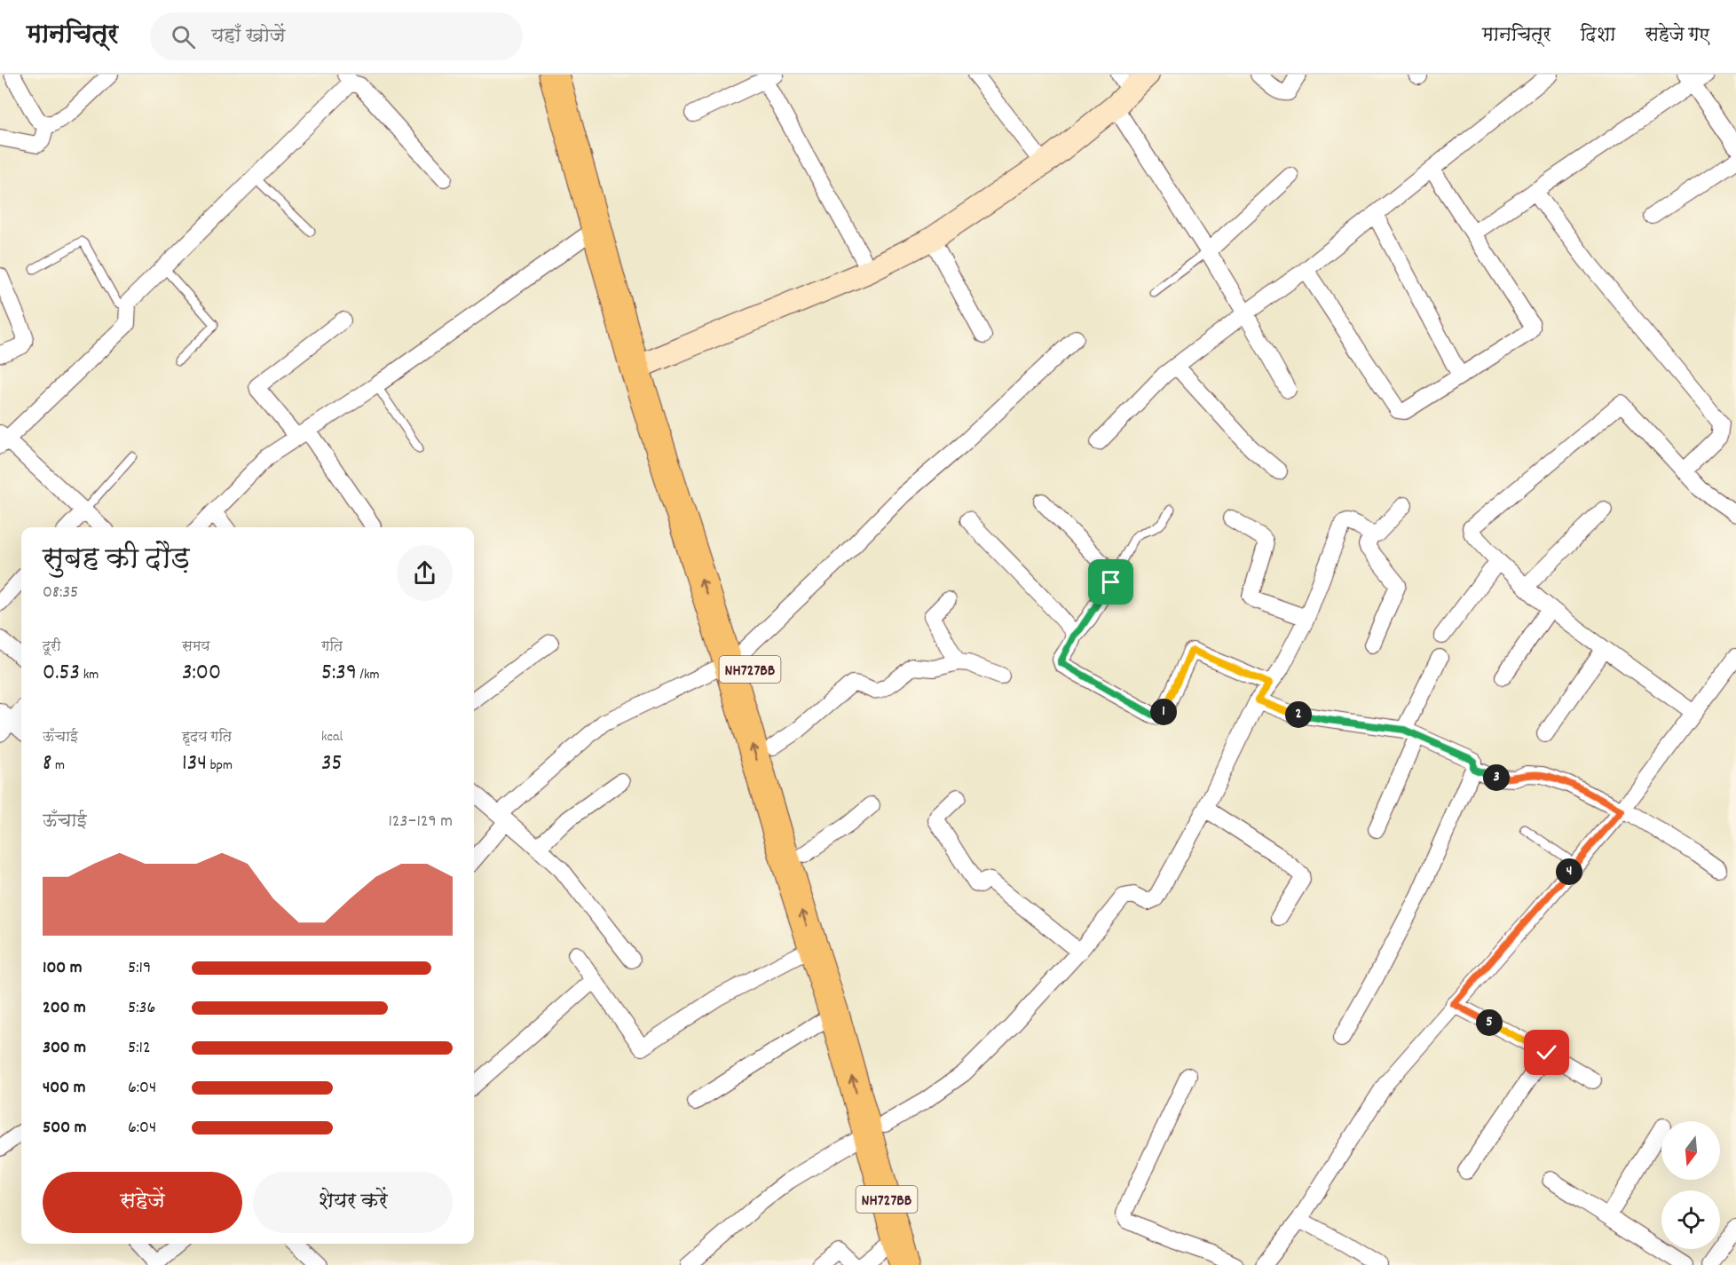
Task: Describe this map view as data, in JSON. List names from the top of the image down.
{
  "streets": {
    "highway": ["NH727BB"]
  },
  "north": "bottom",
  "page": {
    "header": "मानचित्र",
    "search": "यहाँ खोजें",
    "nav": ["मानचित्र", "दिशा", "सहेजे गए"],
    "heading": ["सुबह की दौड़", "08:35"],
    "stats": [
      ["दूरी", "0.53 km"],
      ["समय", "3:00"],
      ["गति", "5:39 /km"],
      ["ऊँचाई", "8 m"],
      ["हृदय गति", "134 bpm"],
      ["kcal", "35"]
    ],
    "pins": [
      "1",
      "2",
      "3",
      "4",
      "5"
    ],
    "chart": ["ऊँचाई", "123–129 m"],
    "list": [
      {
        "name": "100 m",
        "note": "5:19"
      },
      {
        "name": "200 m",
        "note": "5:36"
      },
      {
        "name": "300 m",
        "note": "5:12"
      },
      {
        "name": "400 m",
        "note": "6:04"
      },
      {
        "name": "500 m",
        "note": "6:04"
      }
    ],
    "buttons": ["सहेजें", "शेयर करें"]
  }
}
